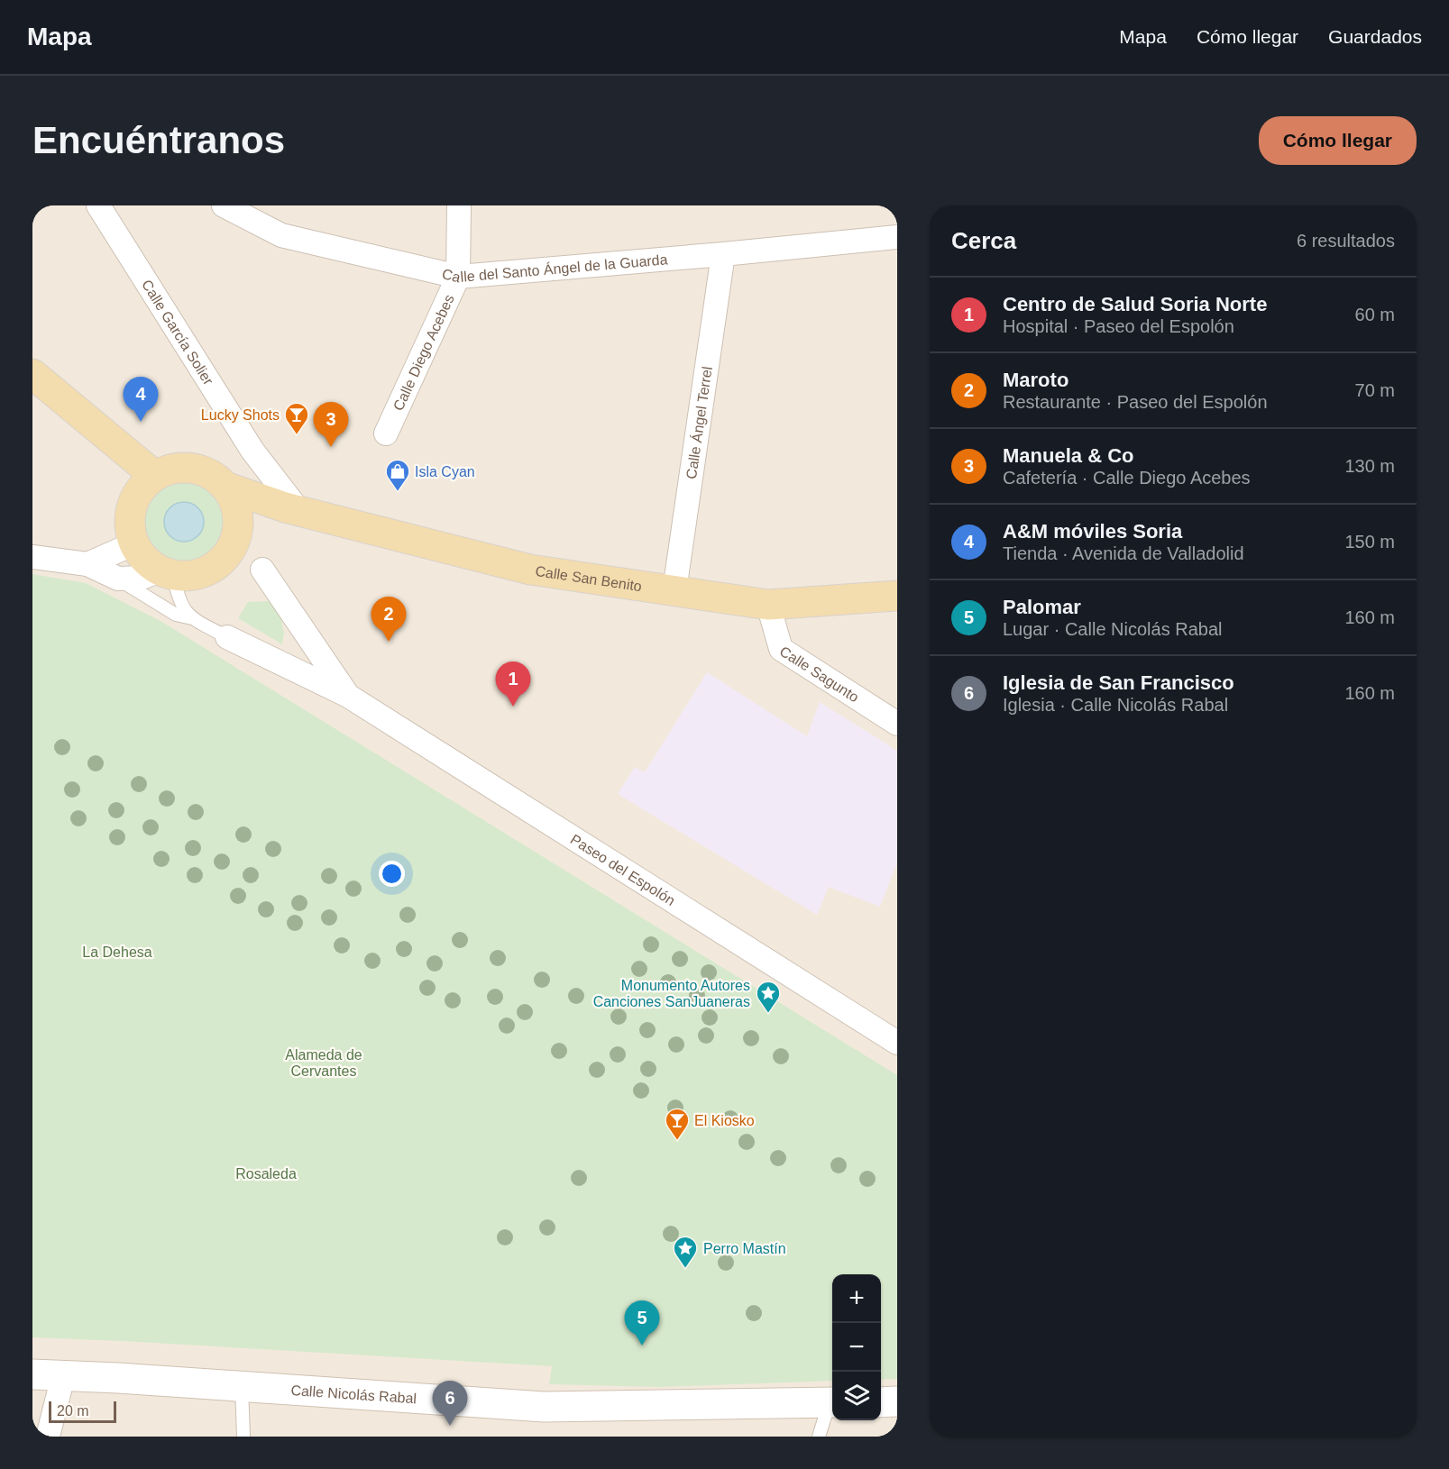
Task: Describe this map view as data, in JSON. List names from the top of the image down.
{
  "streets": {
    "main road": ["Calle San Benito"],
    "street": [
      "Calle del Santo Ángel de la Guarda",
      "Calle García Solier",
      "Calle Diego Acebes",
      "Calle Ángel Terrel",
      "Calle Sagunto",
      "Paseo del Espolón",
      "Calle Nicolás Rabal"
    ]
  },
  "crossings": [
    ["Calle del Santo Ángel de la Guarda", "Calle Diego Acebes"],
    ["Calle del Santo Ángel de la Guarda", "Calle Ángel Terrel"],
    ["Calle García Solier", "Calle San Benito"],
    ["Calle Ángel Terrel", "Calle San Benito"],
    ["Calle San Benito", "Calle Sagunto"]
  ],
  "parks": ["La Dehesa", "Alameda de Cervantes", "Rosaleda"],
  "places": {
    "bar": ["Lucky Shots", "El Kiosko"],
    "shop": ["Isla Cyan"],
    "place": ["Monumento Autores Canciones SanJuaneras", "Perro Mastín"]
  },
  "scale_bar": "20 m",
  "page": {
    "header": "Mapa",
    "nav": ["Mapa", "Cómo llegar", "Guardados"],
    "buttons": "Cómo llegar",
    "title": "Encuéntranos",
    "heading": ["Cerca", "6 resultados"],
    "list": [
      {
        "mark": "1",
        "name": "Centro de Salud Soria Norte",
        "note": "Hospital · Paseo del Espolón",
        "value": "60 m"
      },
      {
        "mark": "2",
        "name": "Maroto",
        "note": "Restaurante · Paseo del Espolón",
        "value": "70 m"
      },
      {
        "mark": "3",
        "name": "Manuela & Co",
        "note": "Cafetería · Calle Diego Acebes",
        "value": "130 m"
      },
      {
        "mark": "4",
        "name": "A&M móviles Soria",
        "note": "Tienda · Avenida de Valladolid",
        "value": "150 m"
      },
      {
        "mark": "5",
        "name": "Palomar",
        "note": "Lugar · Calle Nicolás Rabal",
        "value": "160 m"
      },
      {
        "mark": "6",
        "name": "Iglesia de San Francisco",
        "note": "Iglesia · Calle Nicolás Rabal",
        "value": "160 m"
      }
    ],
    "pins": [
      "4",
      "3",
      "2",
      "1",
      "5",
      "6"
    ],
    "map_buttons": ["+", "−"],
    "scale": "20 m"
  }
}
